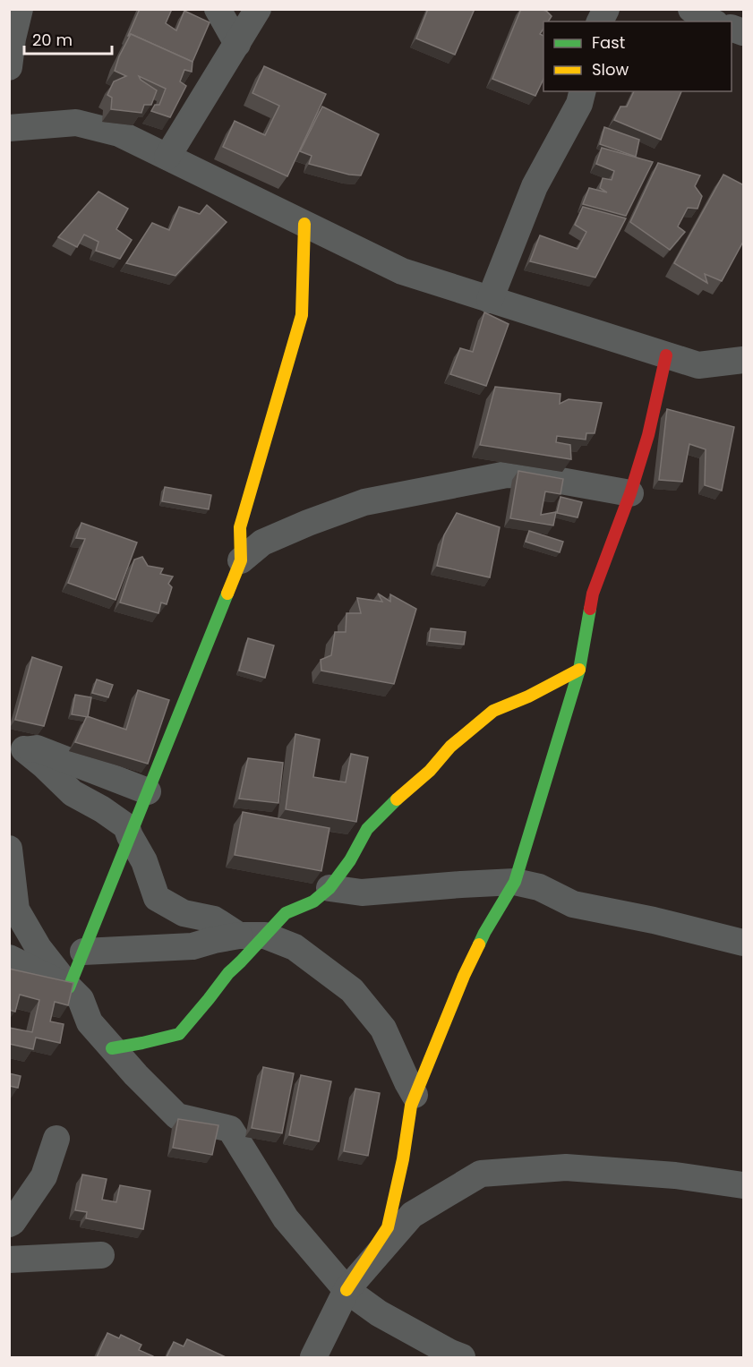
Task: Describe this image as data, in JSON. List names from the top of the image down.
{
  "legend": ["Fast", "Slow"],
  "scale_bar": "20 m"
}
